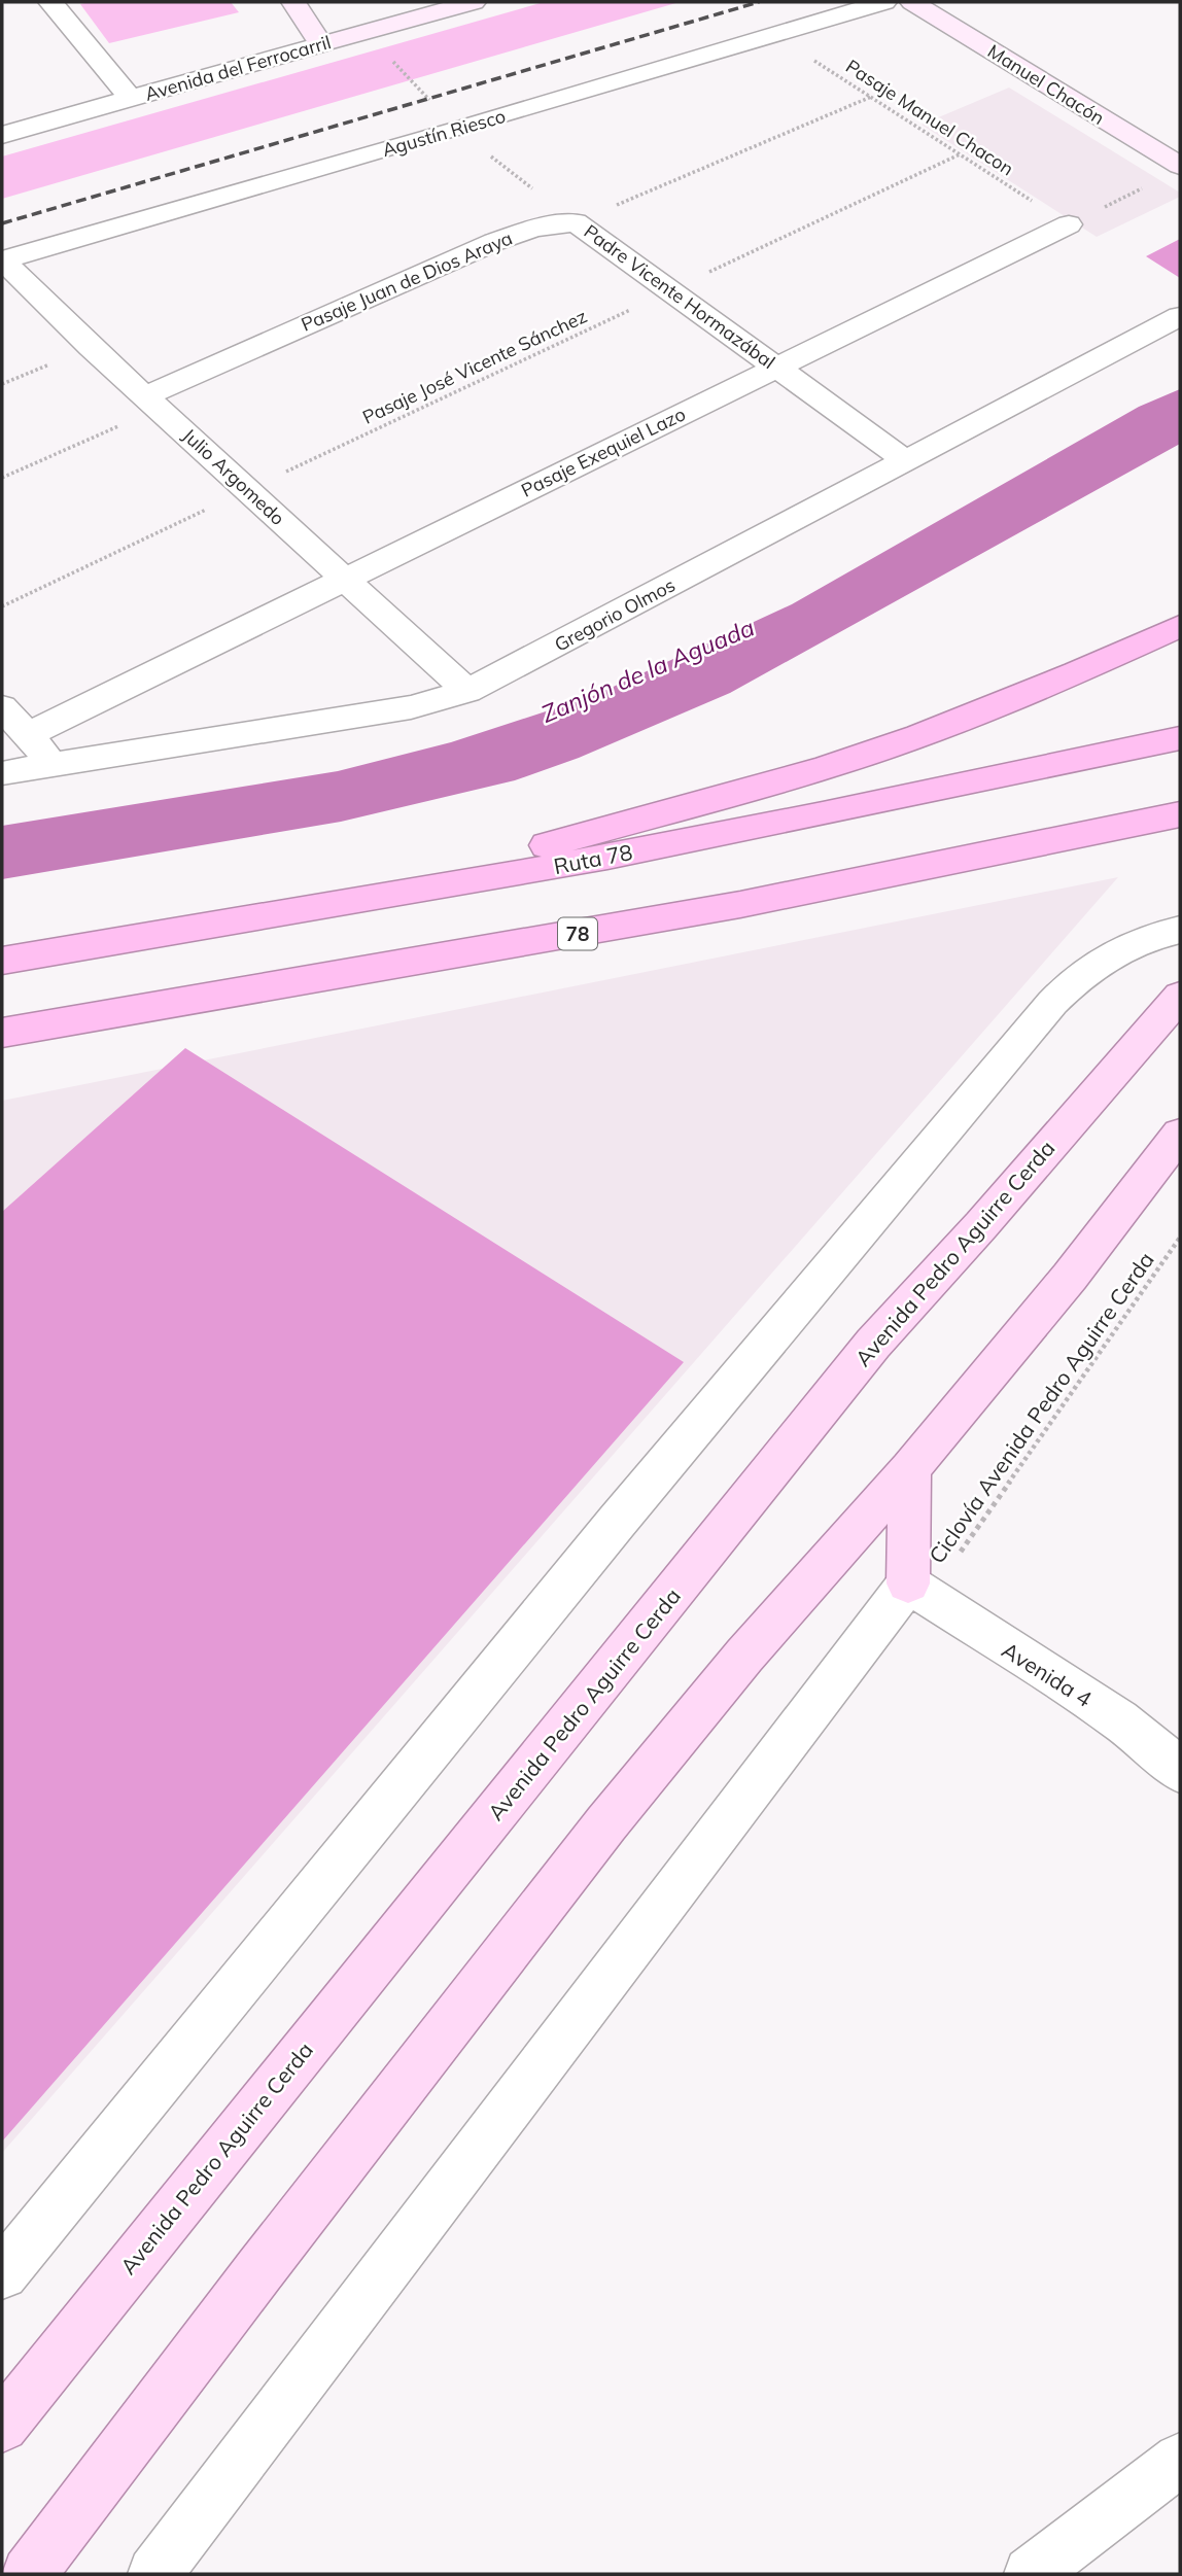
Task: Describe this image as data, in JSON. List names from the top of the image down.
{
  "streets": {
    "highway": ["Ruta 78", "78"],
    "main road": ["Avenida Pedro Aguirre Cerda"],
    "street": [
      "Avenida del Ferrocarril",
      "Manuel Chacón",
      "Agustín Riesco",
      "Pasaje Juan de Dios Araya",
      "Padre Vicente Hormazábal",
      "Pasaje Exequiel Lazo",
      "Julio Argomedo",
      "Gregorio Olmos",
      "Avenida 4"
    ],
    "path": ["Pasaje Manuel Chacon", "Pasaje José Vicente Sánchez", "Ciclovía Avenida Pedro Aguirre Cerda"]
  },
  "crossings": [
    ["Avenida del Ferrocarril", "Padre Vicente Hormazábal"],
    ["Pasaje Manuel Chacon", "Agustín Riesco"],
    ["Pasaje Manuel Chacon", "Pasaje José Vicente Sánchez"],
    ["Pasaje Manuel Chacon", "Pasaje Exequiel Lazo"],
    ["Agustín Riesco", "Padre Vicente Hormazábal"],
    ["Agustín Riesco", "Julio Argomedo"],
    ["Pasaje Juan de Dios Araya", "Padre Vicente Hormazábal"],
    ["Pasaje Juan de Dios Araya", "Julio Argomedo"],
    ["Padre Vicente Hormazábal", "Pasaje José Vicente Sánchez"],
    ["Padre Vicente Hormazábal", "Pasaje Exequiel Lazo"],
    ["Padre Vicente Hormazábal", "Gregorio Olmos"],
    ["Pasaje José Vicente Sánchez", "Julio Argomedo"],
    ["Pasaje Exequiel Lazo", "Julio Argomedo"],
    ["Julio Argomedo", "Gregorio Olmos"],
    ["Ciclovía Avenida Pedro Aguirre Cerda", "Avenida 4"]
  ],
  "water": ["Zanjón de la Aguada"]
}
